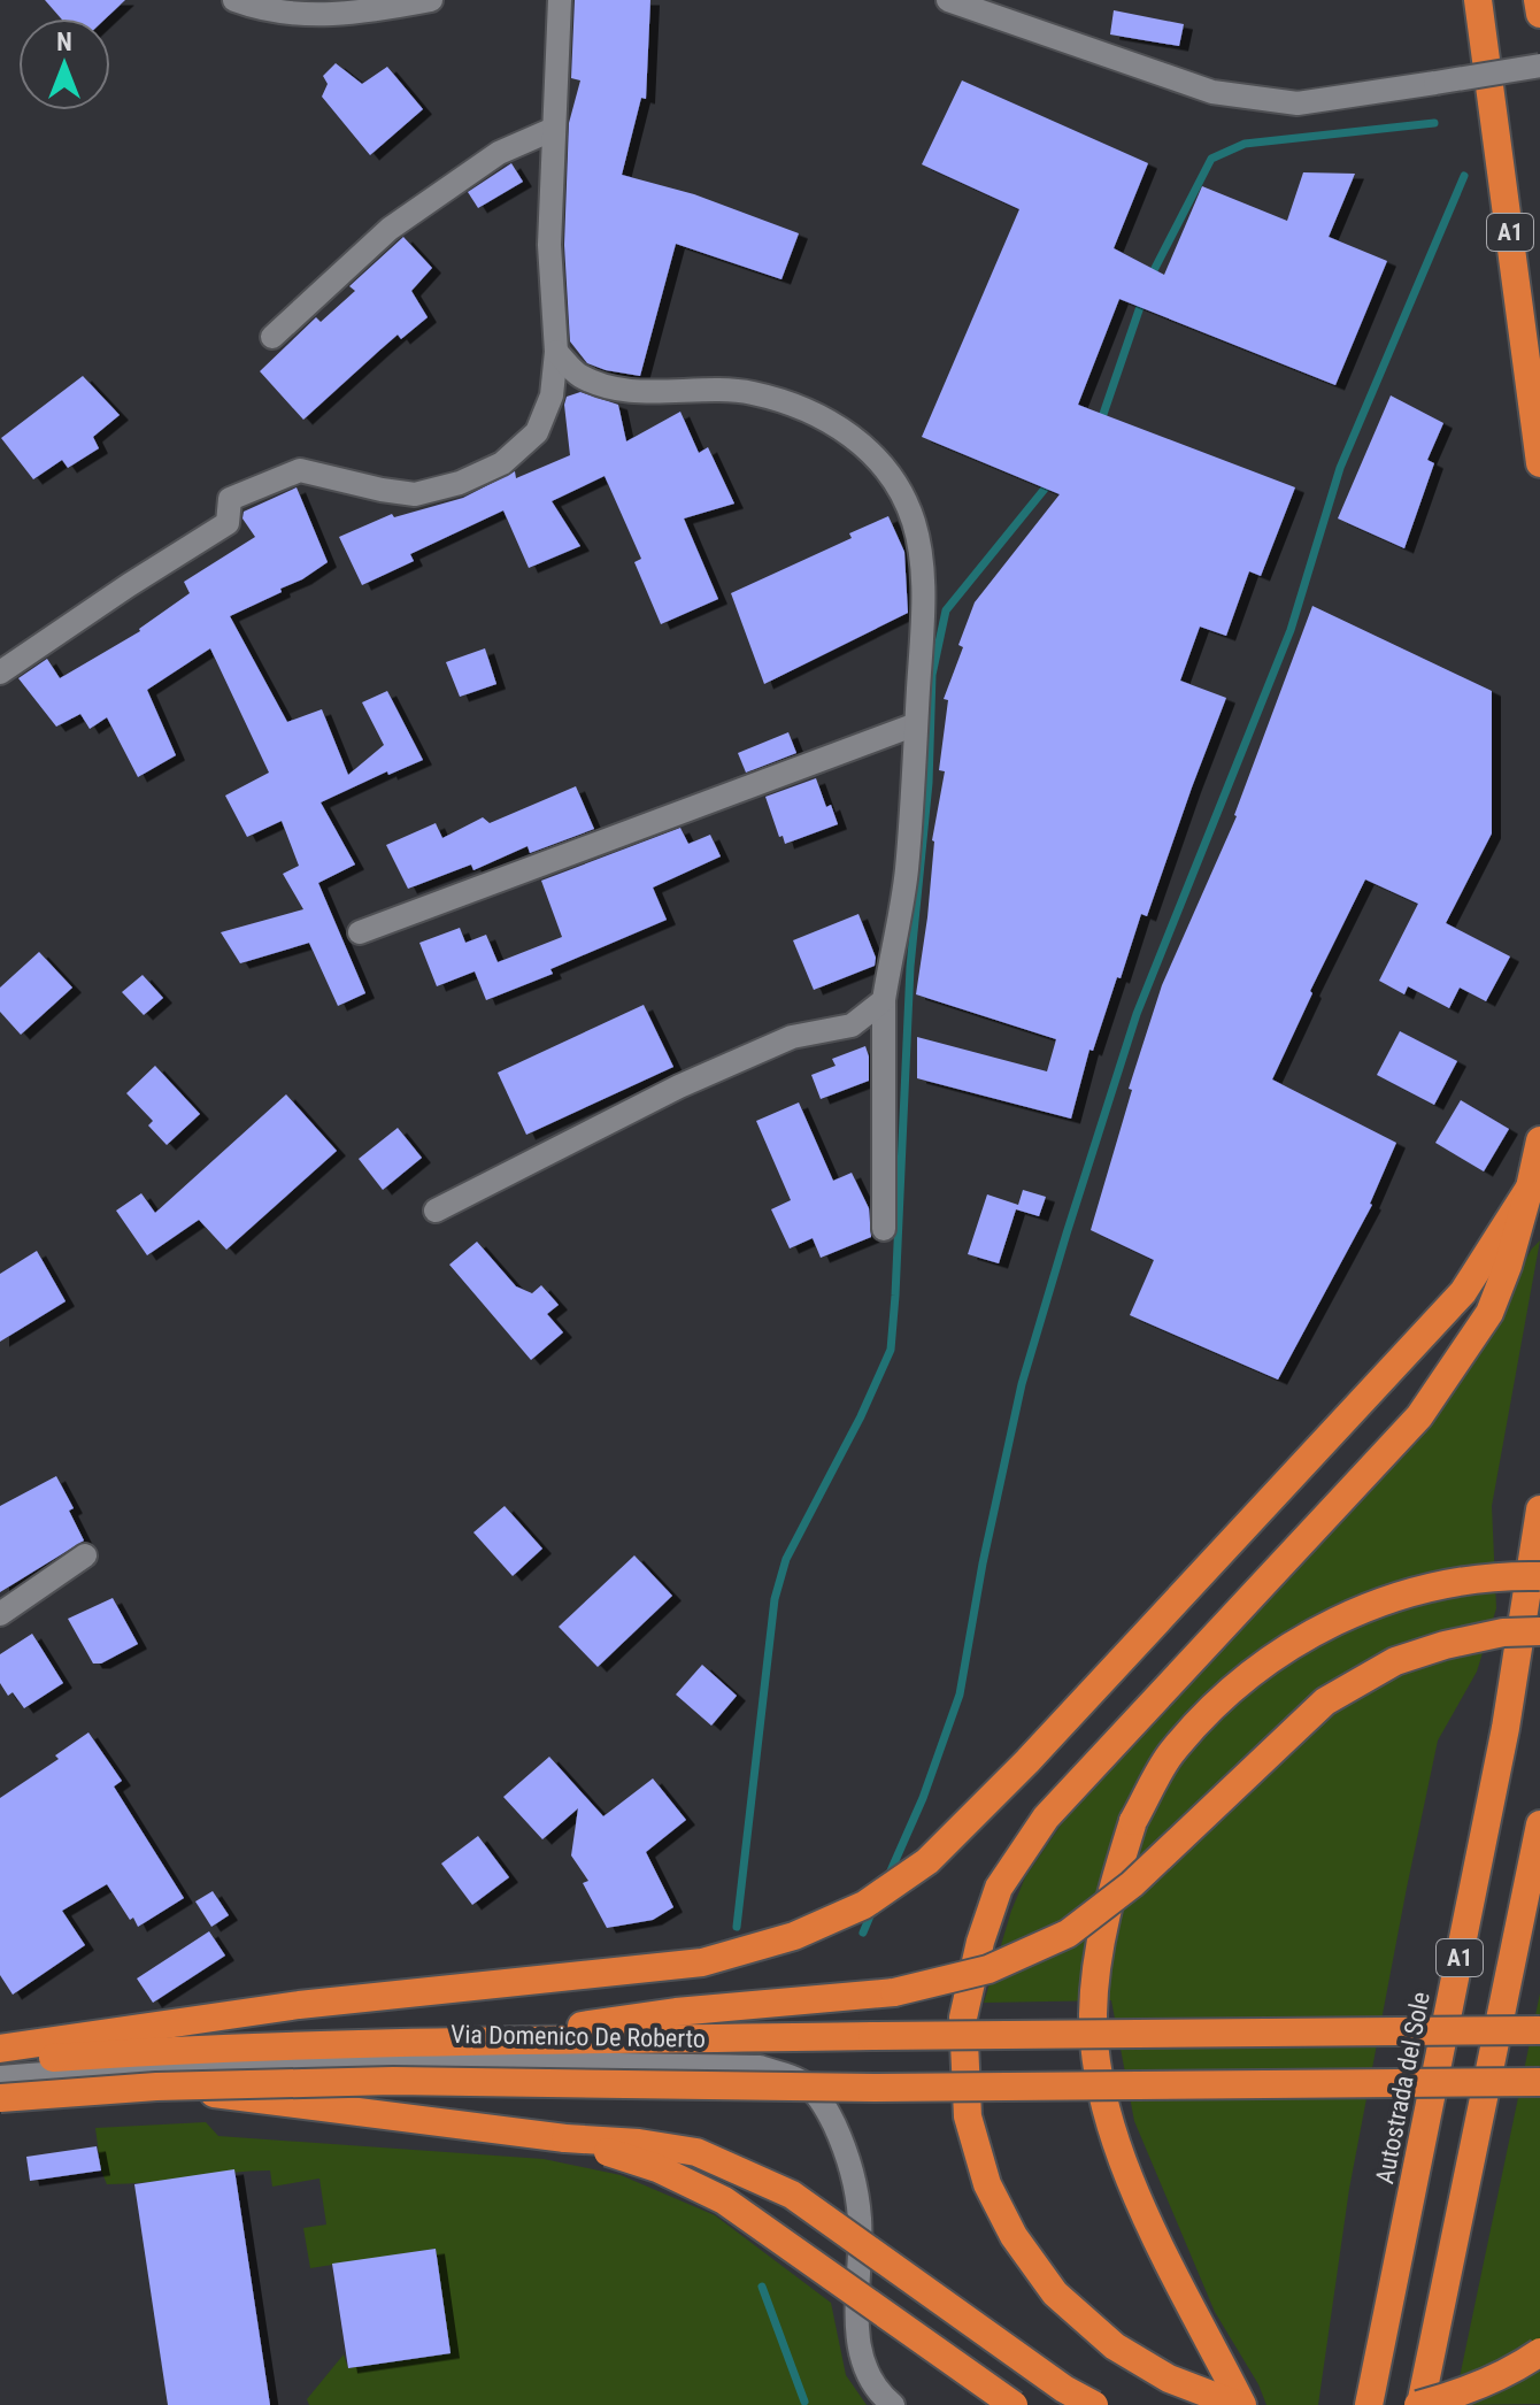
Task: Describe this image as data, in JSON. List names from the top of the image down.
{
  "streets": {
    "highway": ["A1", "Autostrada del Sole"],
    "street": ["Via Domenico De Roberto"]
  },
  "north": "top"
}
